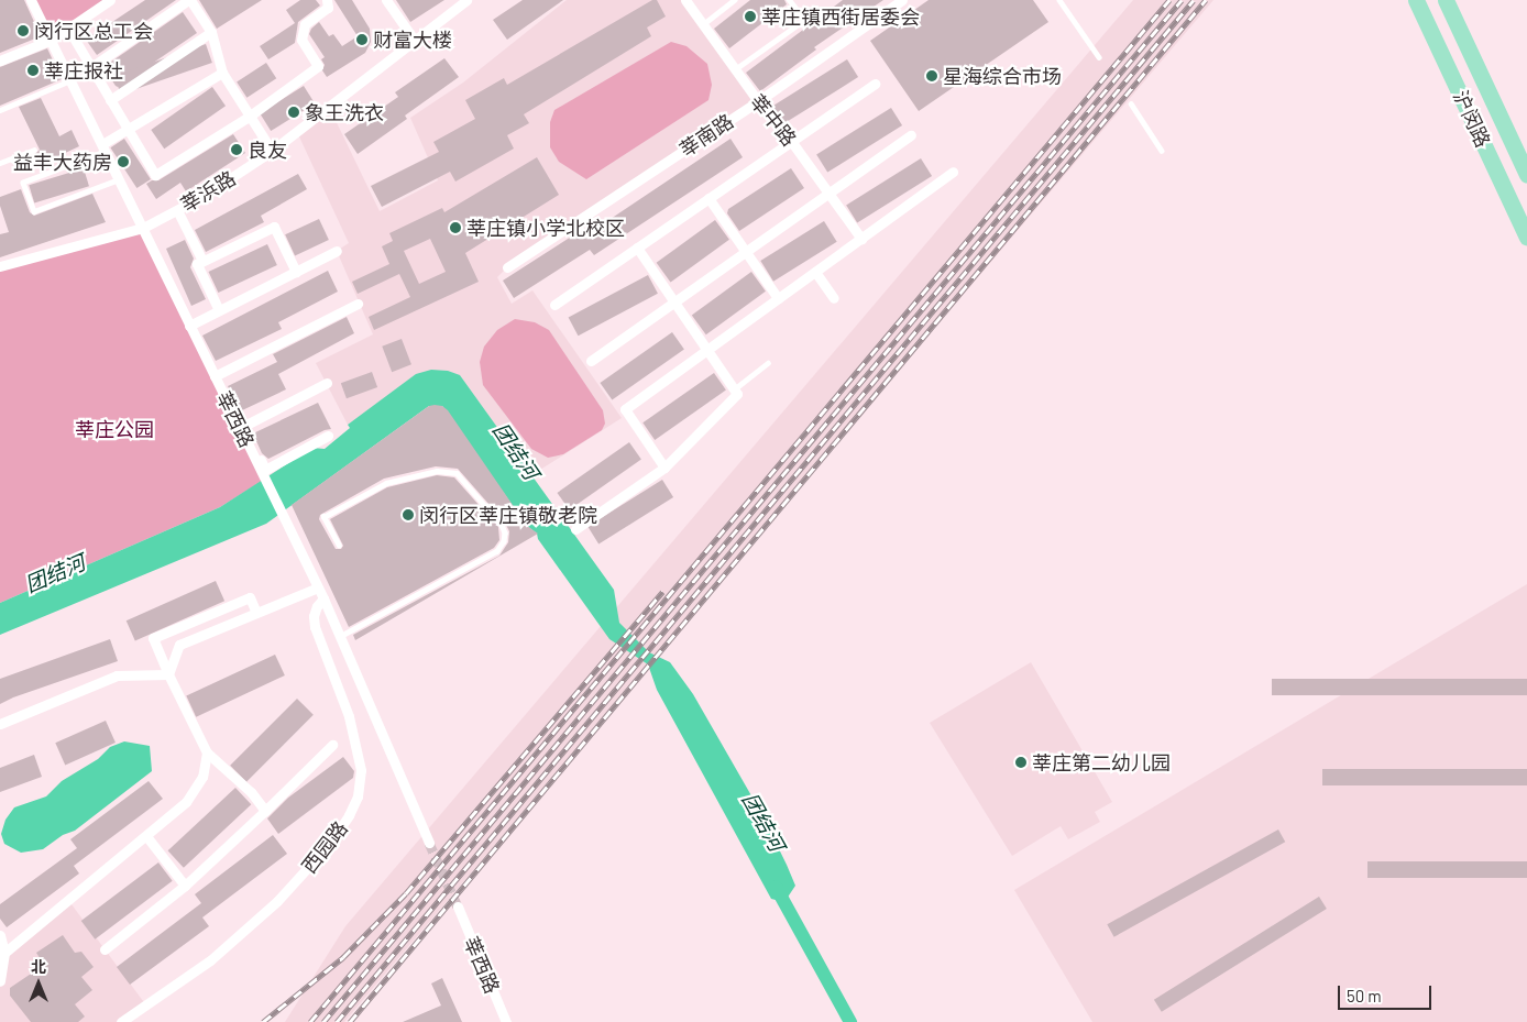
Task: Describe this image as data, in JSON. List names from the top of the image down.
{
  "streets": {
    "highway": ["沪闵路"],
    "street": [
      "莘中路",
      "莘南路",
      "莘浜路",
      "莘西路",
      "西园路"
    ]
  },
  "crossings": [
    ["莘中路", "莘南路"],
    ["莘浜路", "莘西路"],
    ["莘西路", "西园路"]
  ],
  "water": ["团结河"],
  "parks": ["莘庄公园"],
  "places": [
    "莘庄镇西街居委会",
    "闵行区总工会",
    "财富大楼",
    "莘庄报社",
    "星海综合市场",
    "象王洗衣",
    "良友",
    "益丰大药房",
    "莘庄镇小学北校区",
    "闵行区莘庄镇敬老院",
    "莘庄第二幼儿园"
  ],
  "scale_bar": "50 m",
  "north": "top"
}
